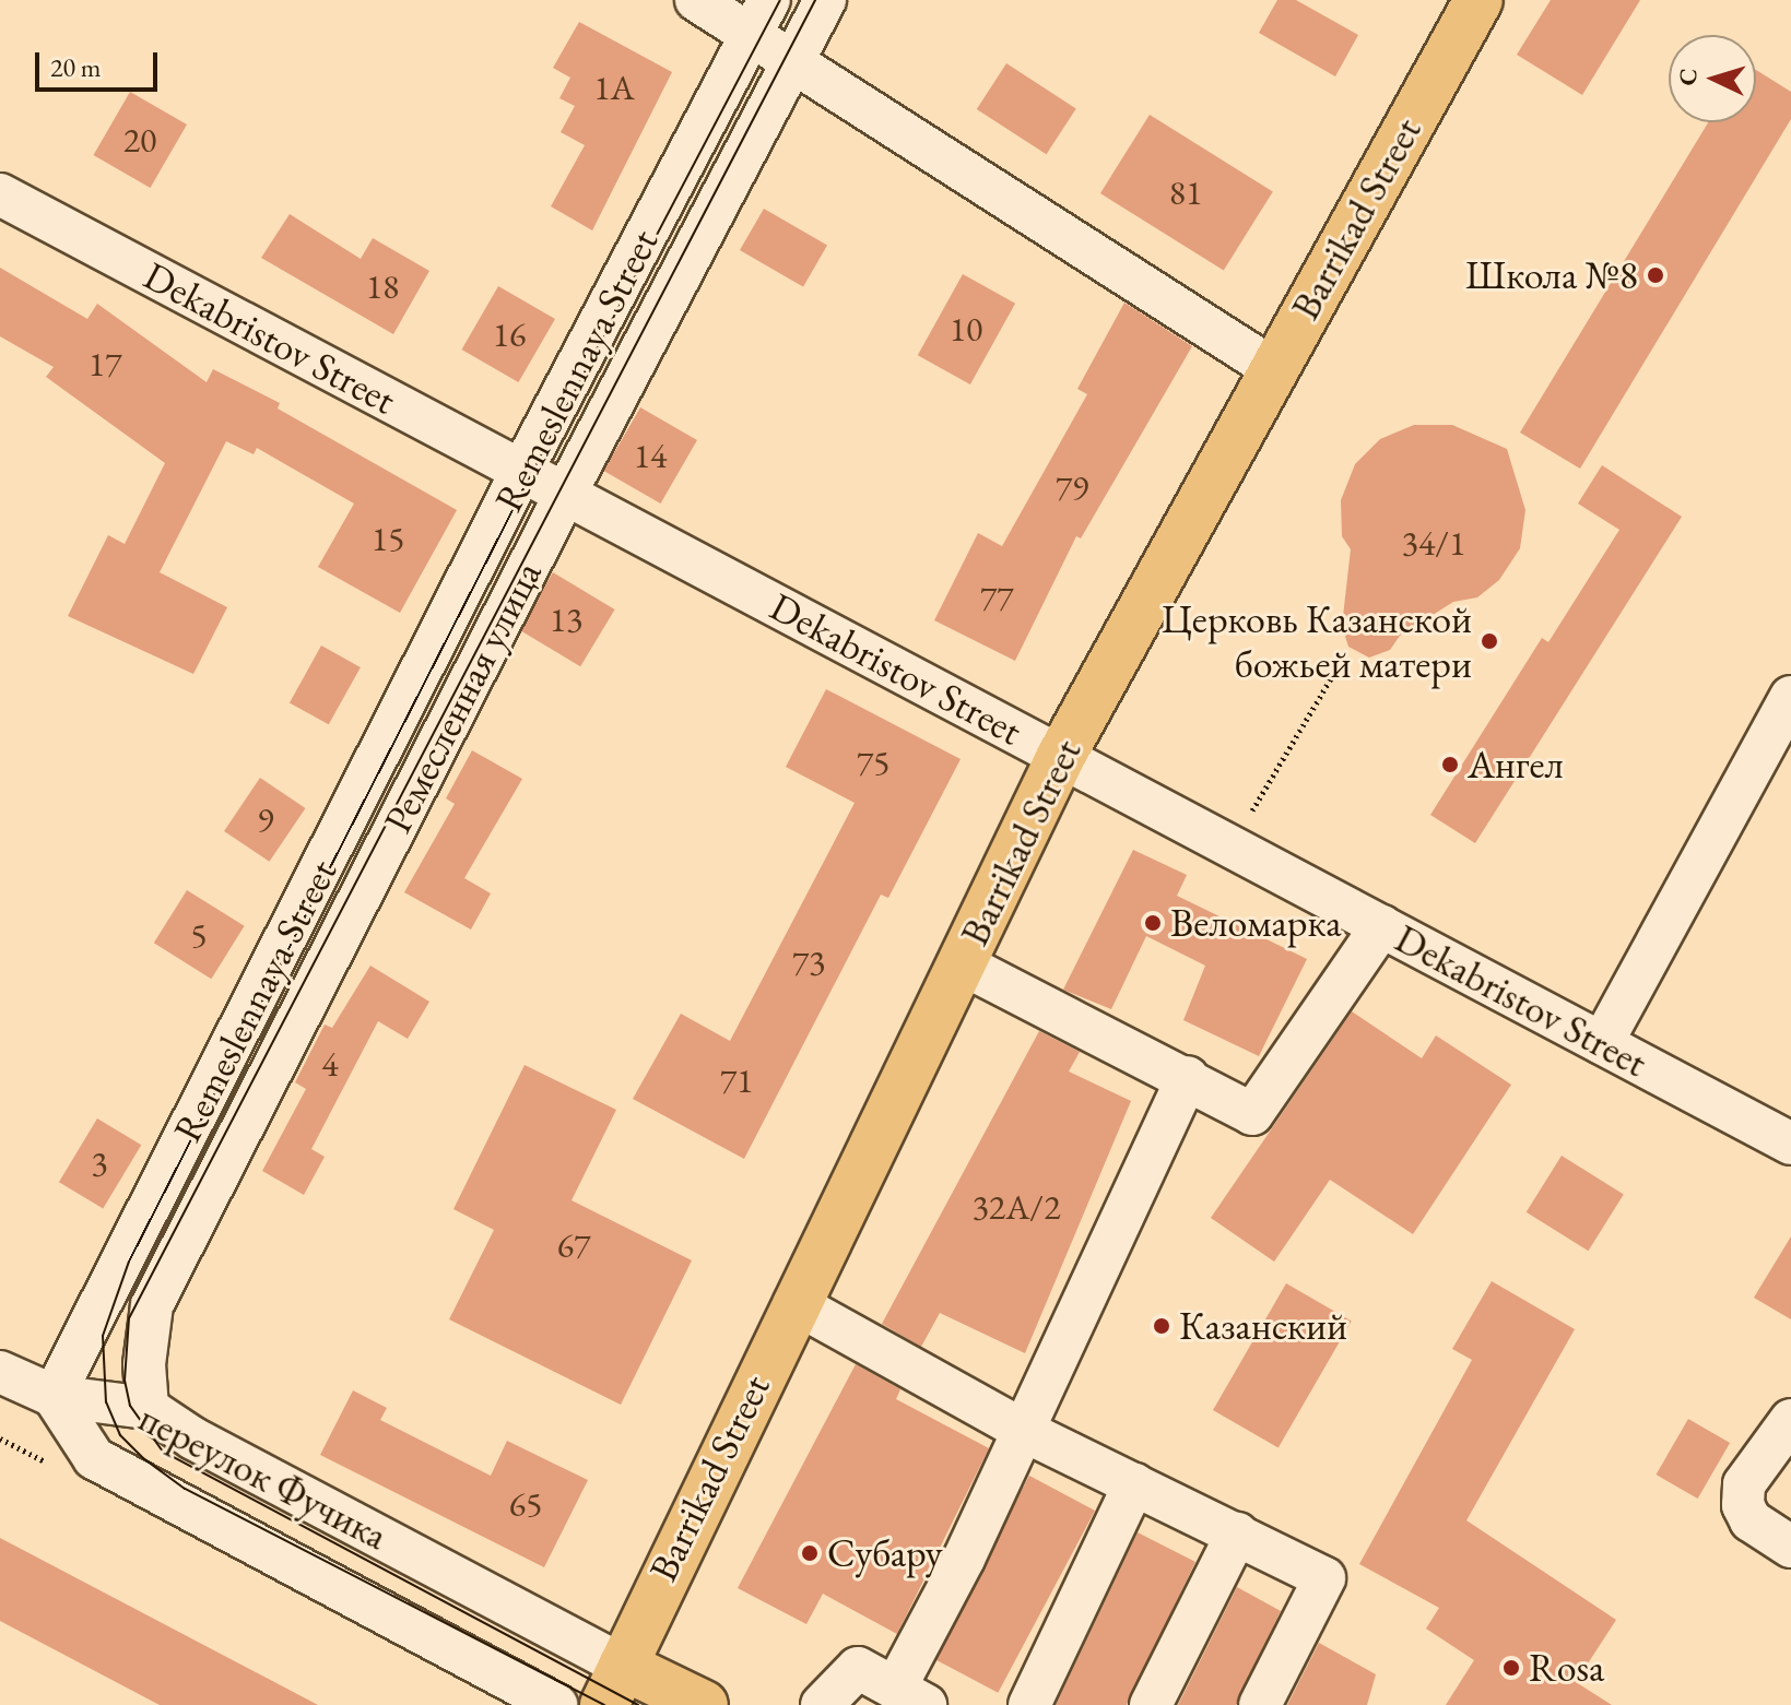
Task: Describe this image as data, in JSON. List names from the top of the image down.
{
  "streets": {
    "main road": ["Barrikad Street"],
    "street": [
      "Dekabristov Street",
      "Remeslennaya Street",
      "Ремесленная улица",
      "переулок Фучика"
    ]
  },
  "crossings": [
    ["Barrikad Street", "Dekabristov Street"],
    ["Barrikad Street", "переулок Фучика"],
    ["Dekabristov Street", "Remeslennaya Street"],
    ["Dekabristov Street", "Ремесленная улица"],
    ["Remeslennaya Street", "переулок Фучика"],
    ["Ремесленная улица", "переулок Фучика"]
  ],
  "places": [
    "Школа №8",
    "Церковь Казанской божьей матери",
    "Ангел",
    "Веломарка",
    "Казанский",
    "Субару",
    "Rosa"
  ],
  "house_numbers": [
    "1А",
    "20",
    "81",
    "18",
    "10",
    "16",
    "17",
    "14",
    "79",
    "15",
    "34/1",
    "77",
    "13",
    "75",
    "9",
    "5",
    "73",
    "4",
    "71",
    "3",
    "32А/2",
    "67",
    "65"
  ],
  "scale_bar": "20 m",
  "north": "left"
}
